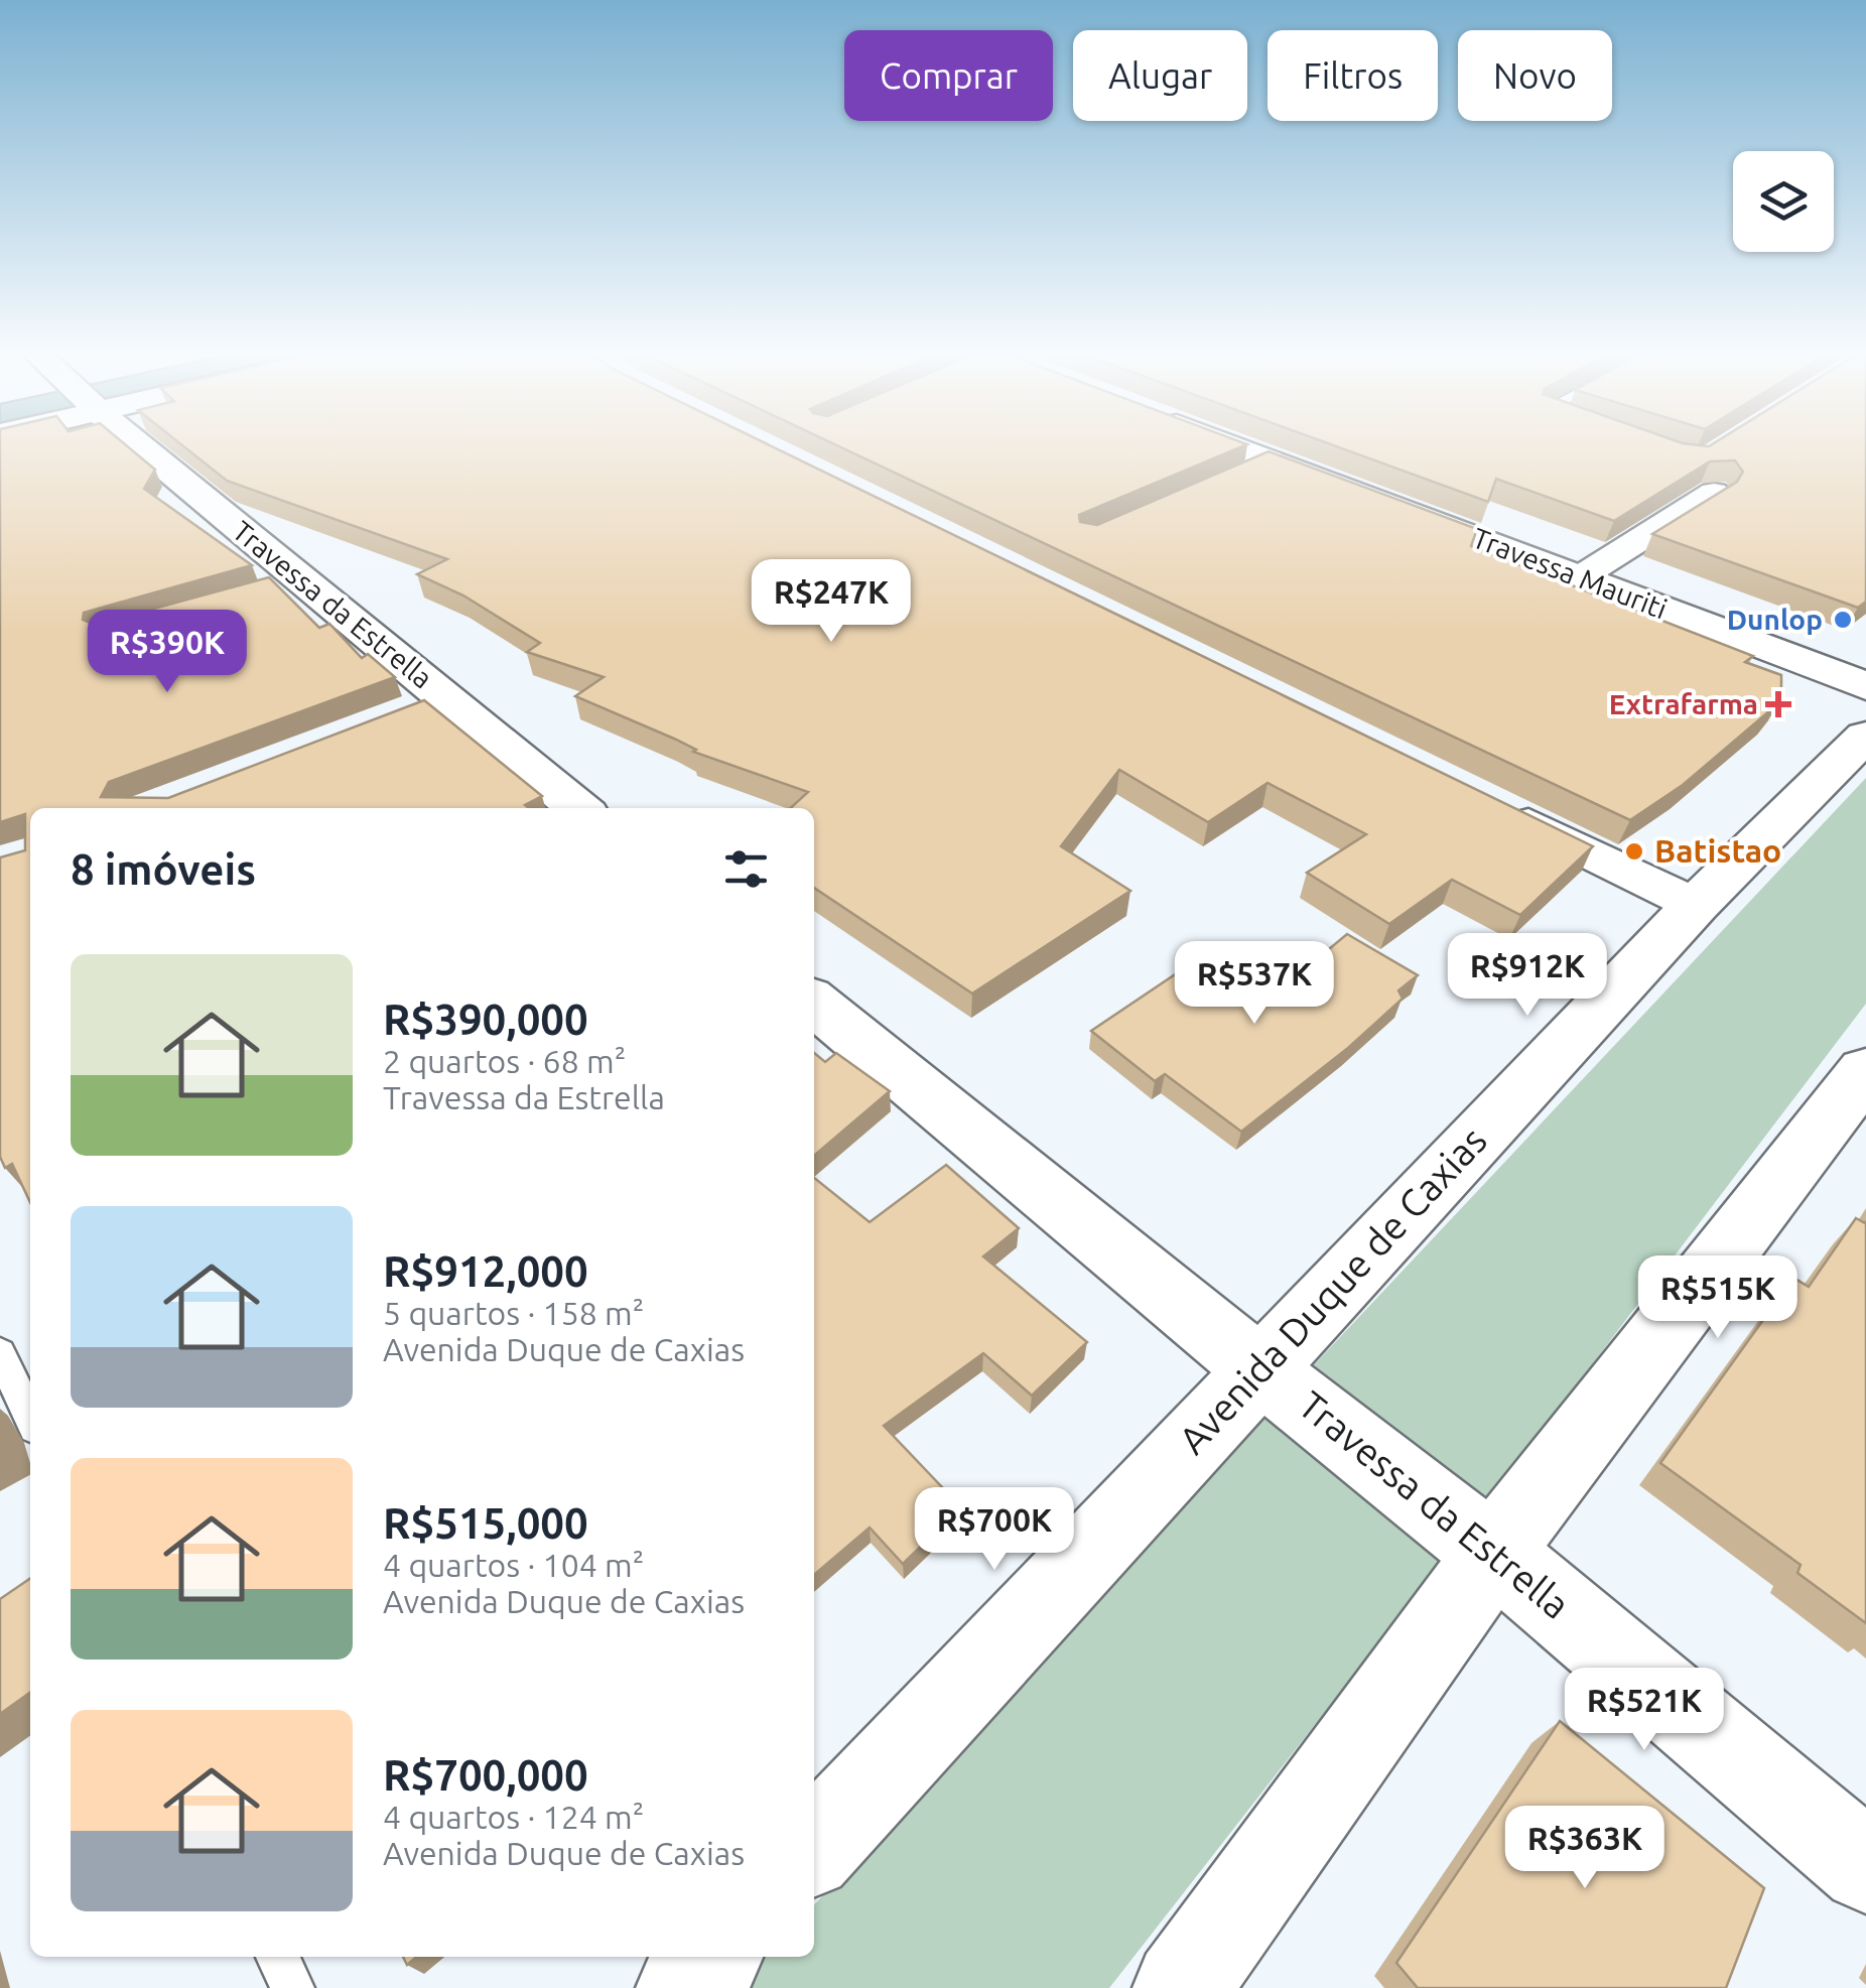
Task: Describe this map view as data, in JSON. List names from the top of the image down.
{
  "streets": {
    "main road": ["Travessa Mauriti", "Travessa da Estrella", "Avenida Duque de Caxias"]
  },
  "crossings": [
    ["Travessa da Estrella", "Avenida Duque de Caxias"]
  ],
  "places": {
    "other": ["Dunlop", "Batistao"],
    "health": ["Extrafarma"]
  },
  "page": {
    "chip": [
      "Comprar",
      "Alugar",
      "Filtros",
      "Novo"
    ],
    "price": [
      "R$247K",
      "R$390K",
      "R$912K",
      "R$537K",
      "R$515K",
      "R$700K",
      "R$521K",
      "R$363K"
    ],
    "heading": "8 imóveis",
    "list": [
      {
        "name": "R$390,000",
        "note": "2 quartos · 68 m² · Travessa da Estrella"
      },
      {
        "name": "R$912,000",
        "note": "5 quartos · 158 m² · Avenida Duque de Caxias"
      },
      {
        "name": "R$515,000",
        "note": "4 quartos · 104 m² · Avenida Duque de Caxias"
      },
      {
        "name": "R$700,000",
        "note": "4 quartos · 124 m² · Avenida Duque de Caxias"
      }
    ]
  }
}
